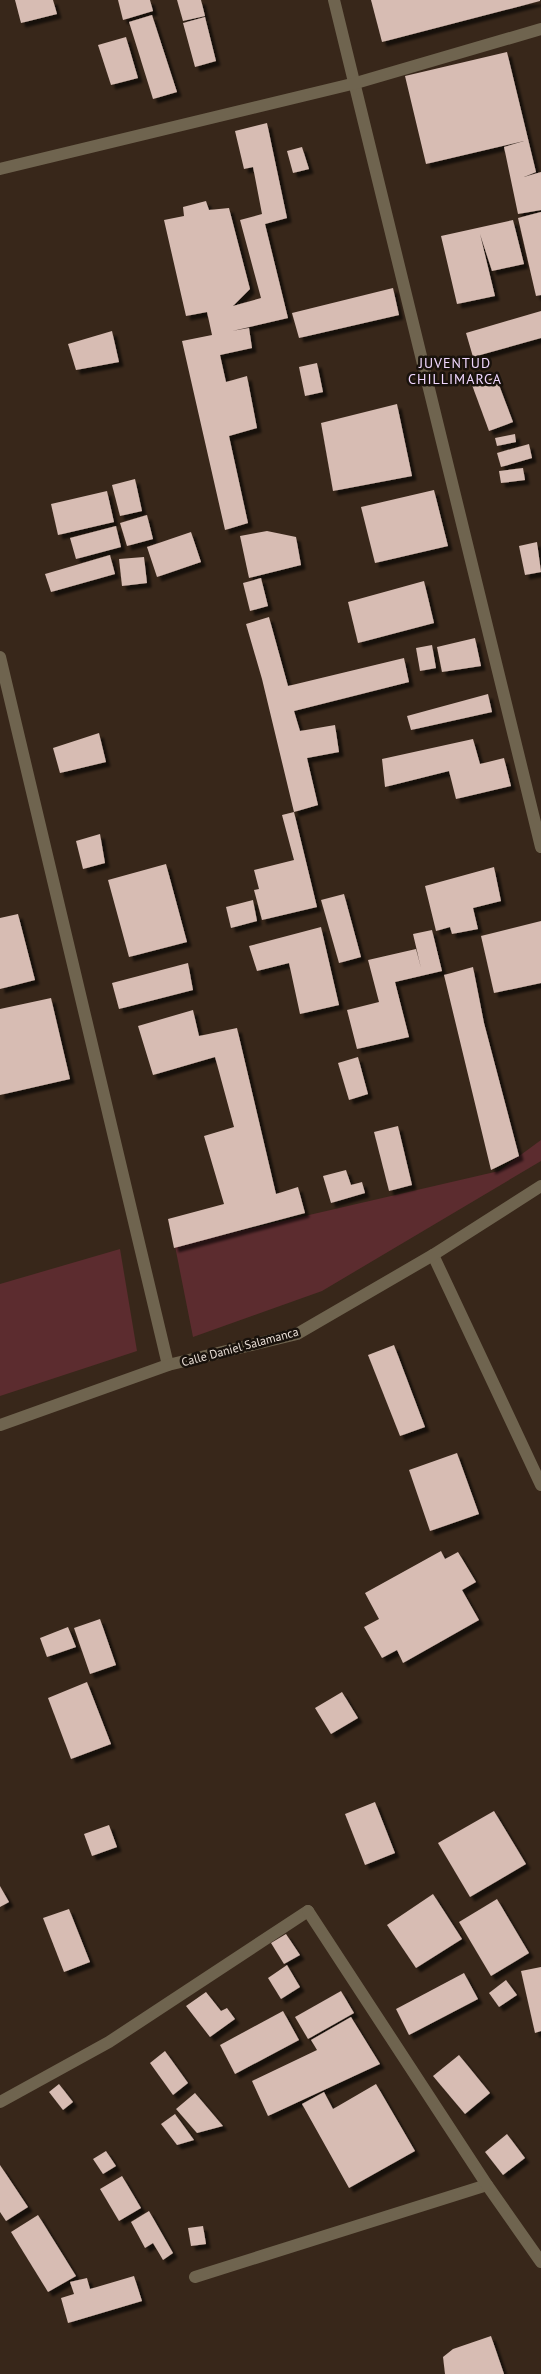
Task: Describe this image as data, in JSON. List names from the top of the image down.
{
  "streets": {
    "street": ["Calle Daniel Salamanca"]
  },
  "districts": ["JUVENTUD CHILLIMARCA"]
}
